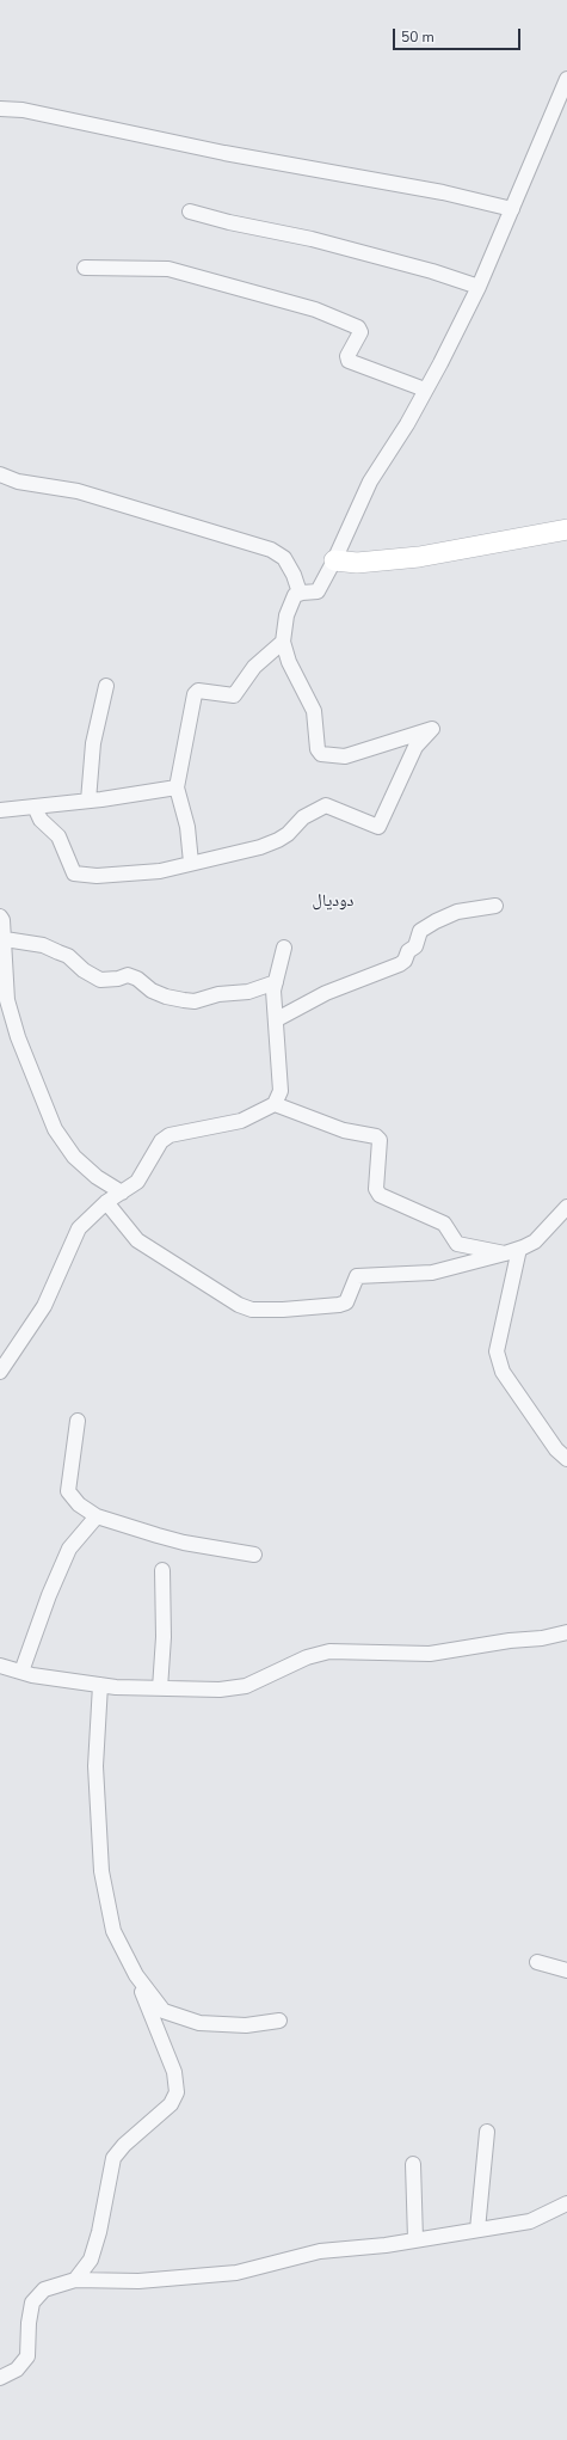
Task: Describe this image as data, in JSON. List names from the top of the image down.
{
  "districts": ["دودیال"],
  "scale_bar": "50 m"
}
